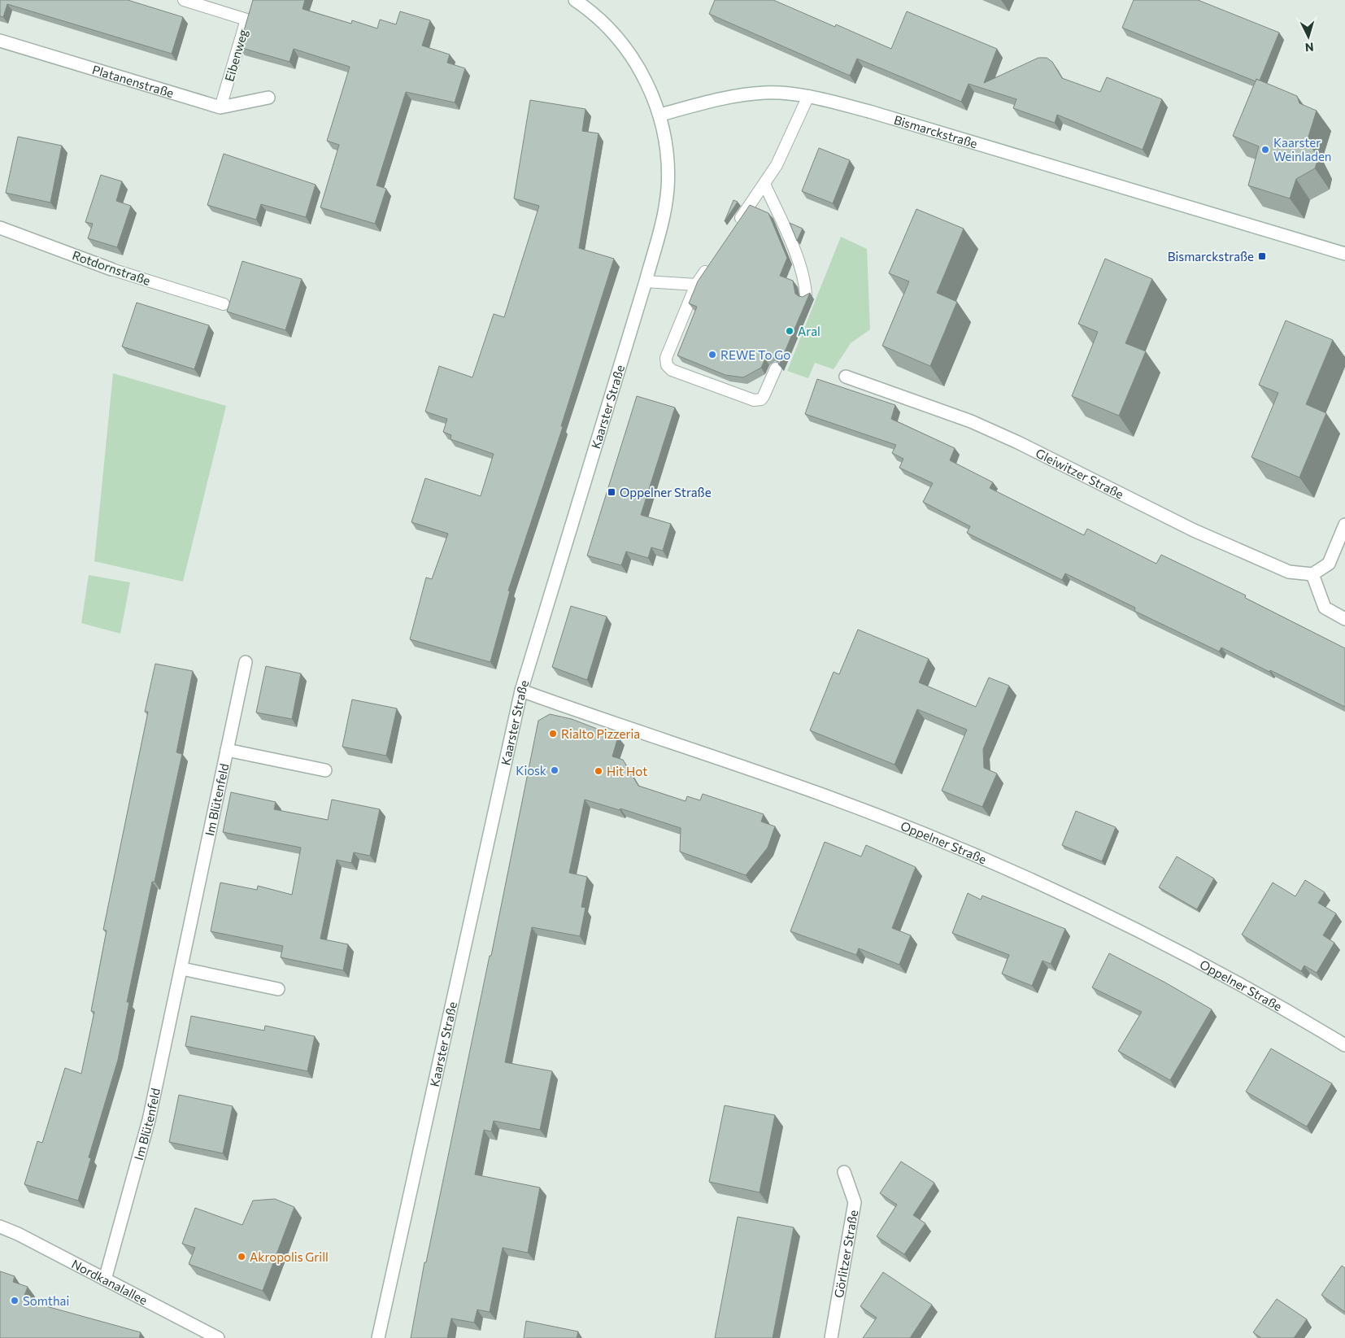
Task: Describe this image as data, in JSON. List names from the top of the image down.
{
  "streets": {
    "street": [
      "Platanenstraße",
      "Bismarckstraße",
      "Rotdornstraße",
      "Kaarster Straße",
      "Gleiwitzer Straße",
      "Im Blütenfeld",
      "Oppelner Straße",
      "Görlitzer Straße",
      "Nordkanalallee"
    ],
    "lane": ["Eibenweg"]
  },
  "crossings": [
    ["Eibenweg", "Platanenstraße"],
    ["Bismarckstraße", "Kaarster Straße"],
    ["Kaarster Straße", "Oppelner Straße"],
    ["Im Blütenfeld", "Nordkanalallee"]
  ],
  "places": {
    "other": [
      "Kaarster Weinladen",
      "Aral",
      "REWE To Go",
      "Rialto Pizzeria",
      "Kiosk",
      "Hit Hot",
      "Akropolis Grill",
      "Somthai"
    ],
    "transit": ["Bismarckstraße", "Oppelner Straße"]
  },
  "north": "bottom"
}
